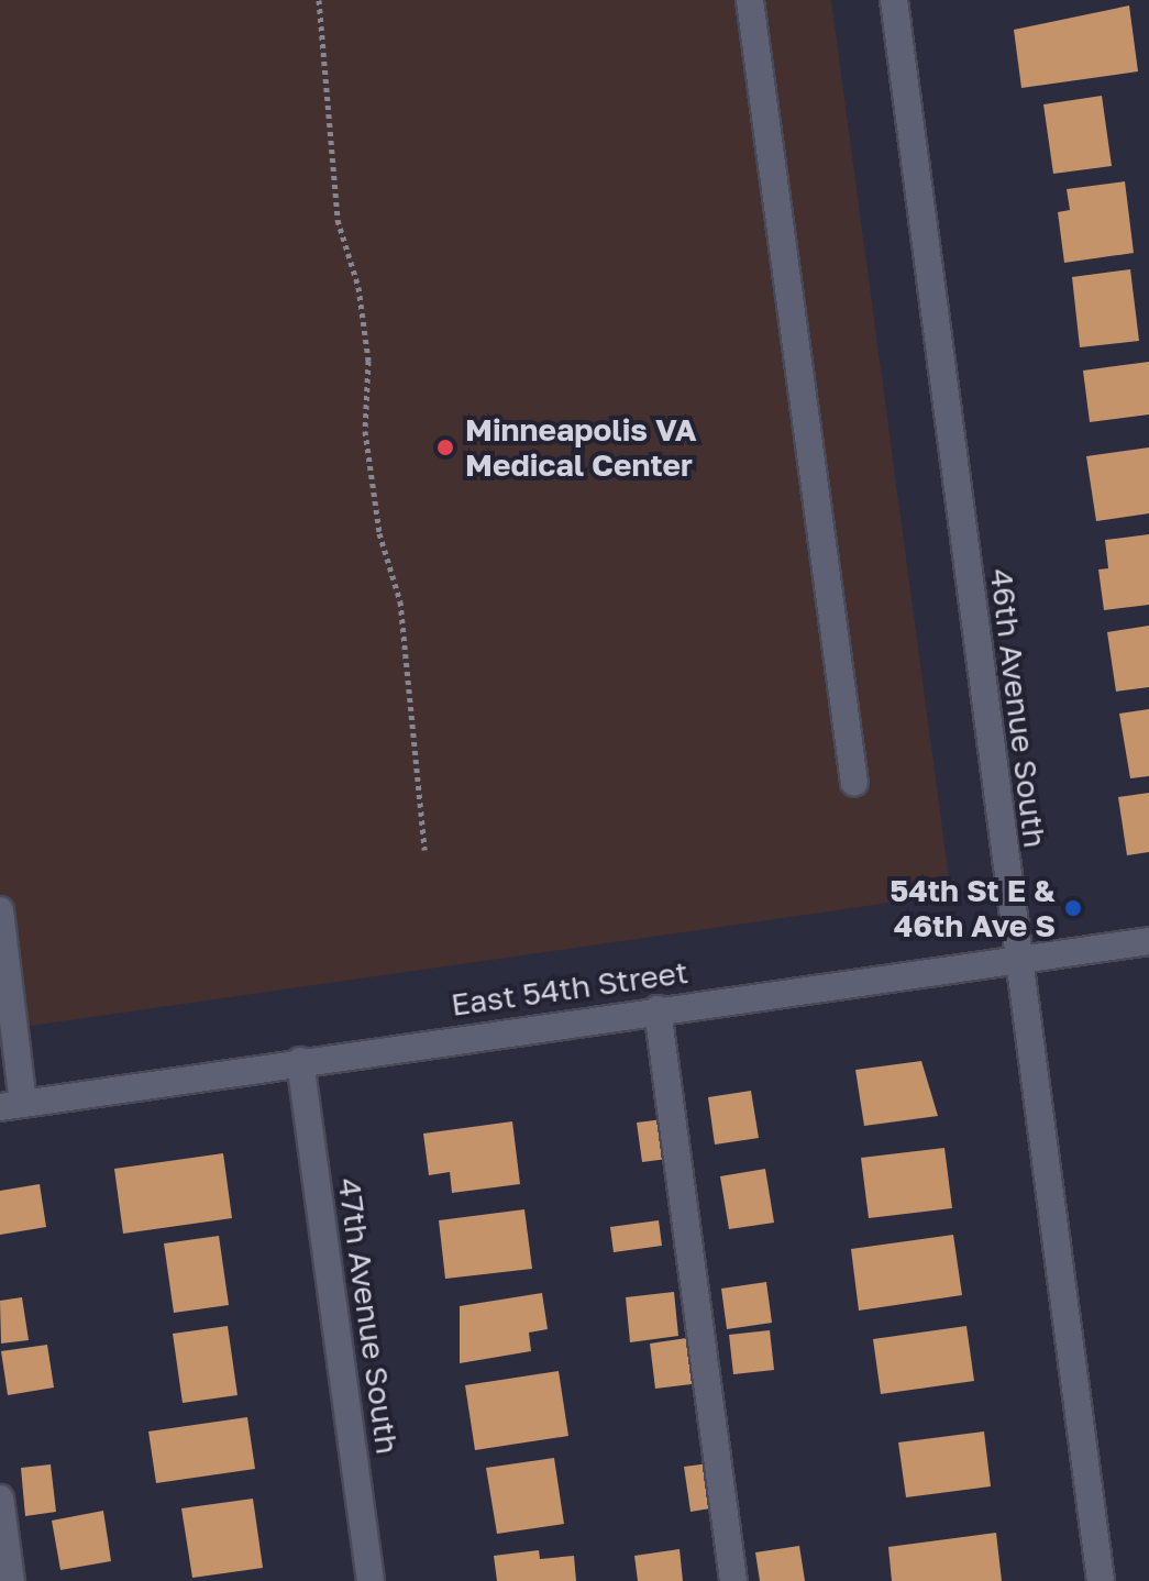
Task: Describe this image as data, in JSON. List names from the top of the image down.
{
  "streets": {
    "street": ["46th Avenue South", "East 54th Street", "47th Avenue South"]
  },
  "crossings": [
    ["46th Avenue South", "East 54th Street"],
    ["East 54th Street", "47th Avenue South"]
  ],
  "places": ["Minneapolis VA Medical Center", "54th St E & 46th Ave S"]
}
